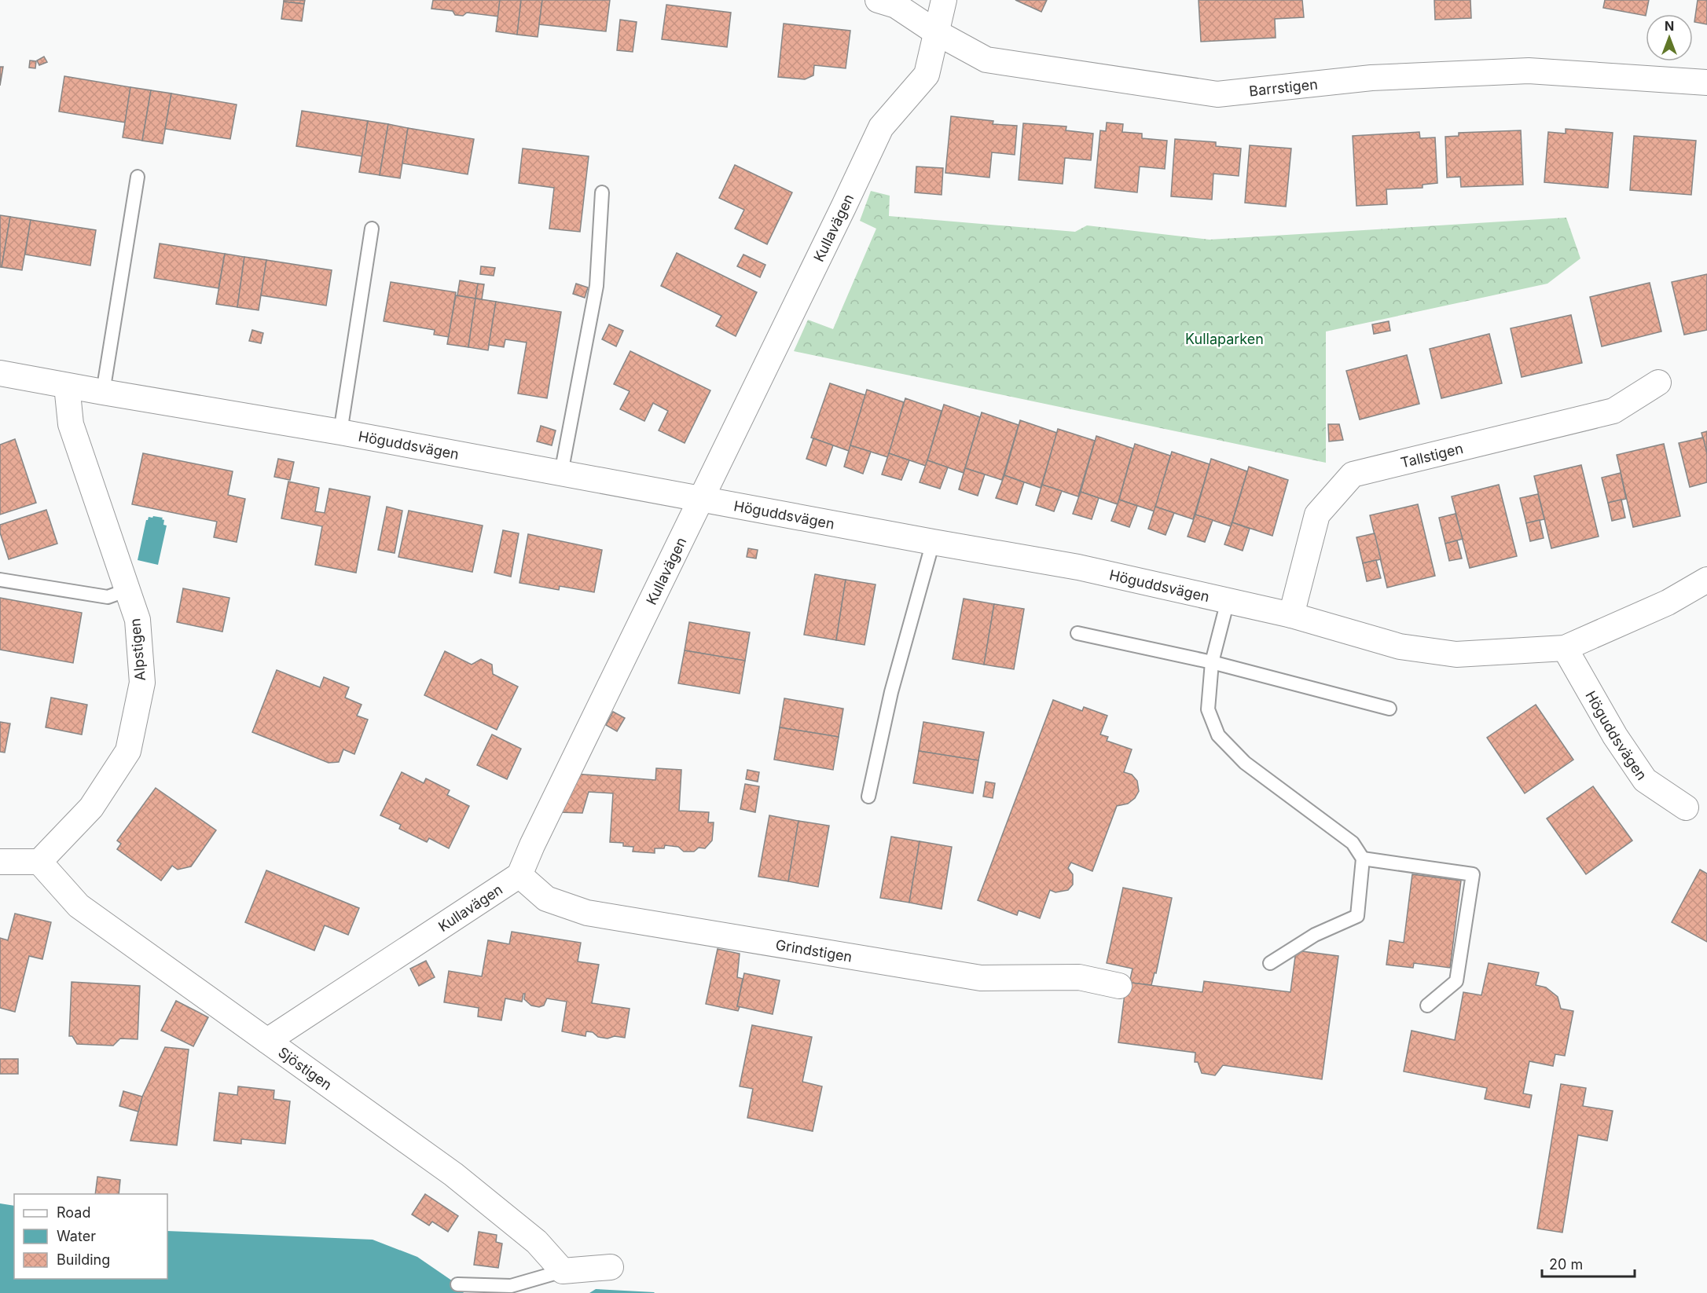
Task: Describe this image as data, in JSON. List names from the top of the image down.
{
  "streets": {
    "street": [
      "Barrstigen",
      "Kullavägen",
      "Höguddsvägen",
      "Tallstigen",
      "Alpstigen",
      "Grindstigen",
      "Sjöstigen"
    ]
  },
  "crossings": [
    ["Barrstigen", "Kullavägen"],
    ["Kullavägen", "Höguddsvägen"],
    ["Kullavägen", "Grindstigen"],
    ["Kullavägen", "Sjöstigen"],
    ["Höguddsvägen", "Tallstigen"],
    ["Höguddsvägen", "Alpstigen"],
    ["Alpstigen", "Sjöstigen"]
  ],
  "parks": ["Kullaparken"],
  "legend": ["Road", "Water", "Building"],
  "scale_bar": "20 m",
  "north": "top"
}
